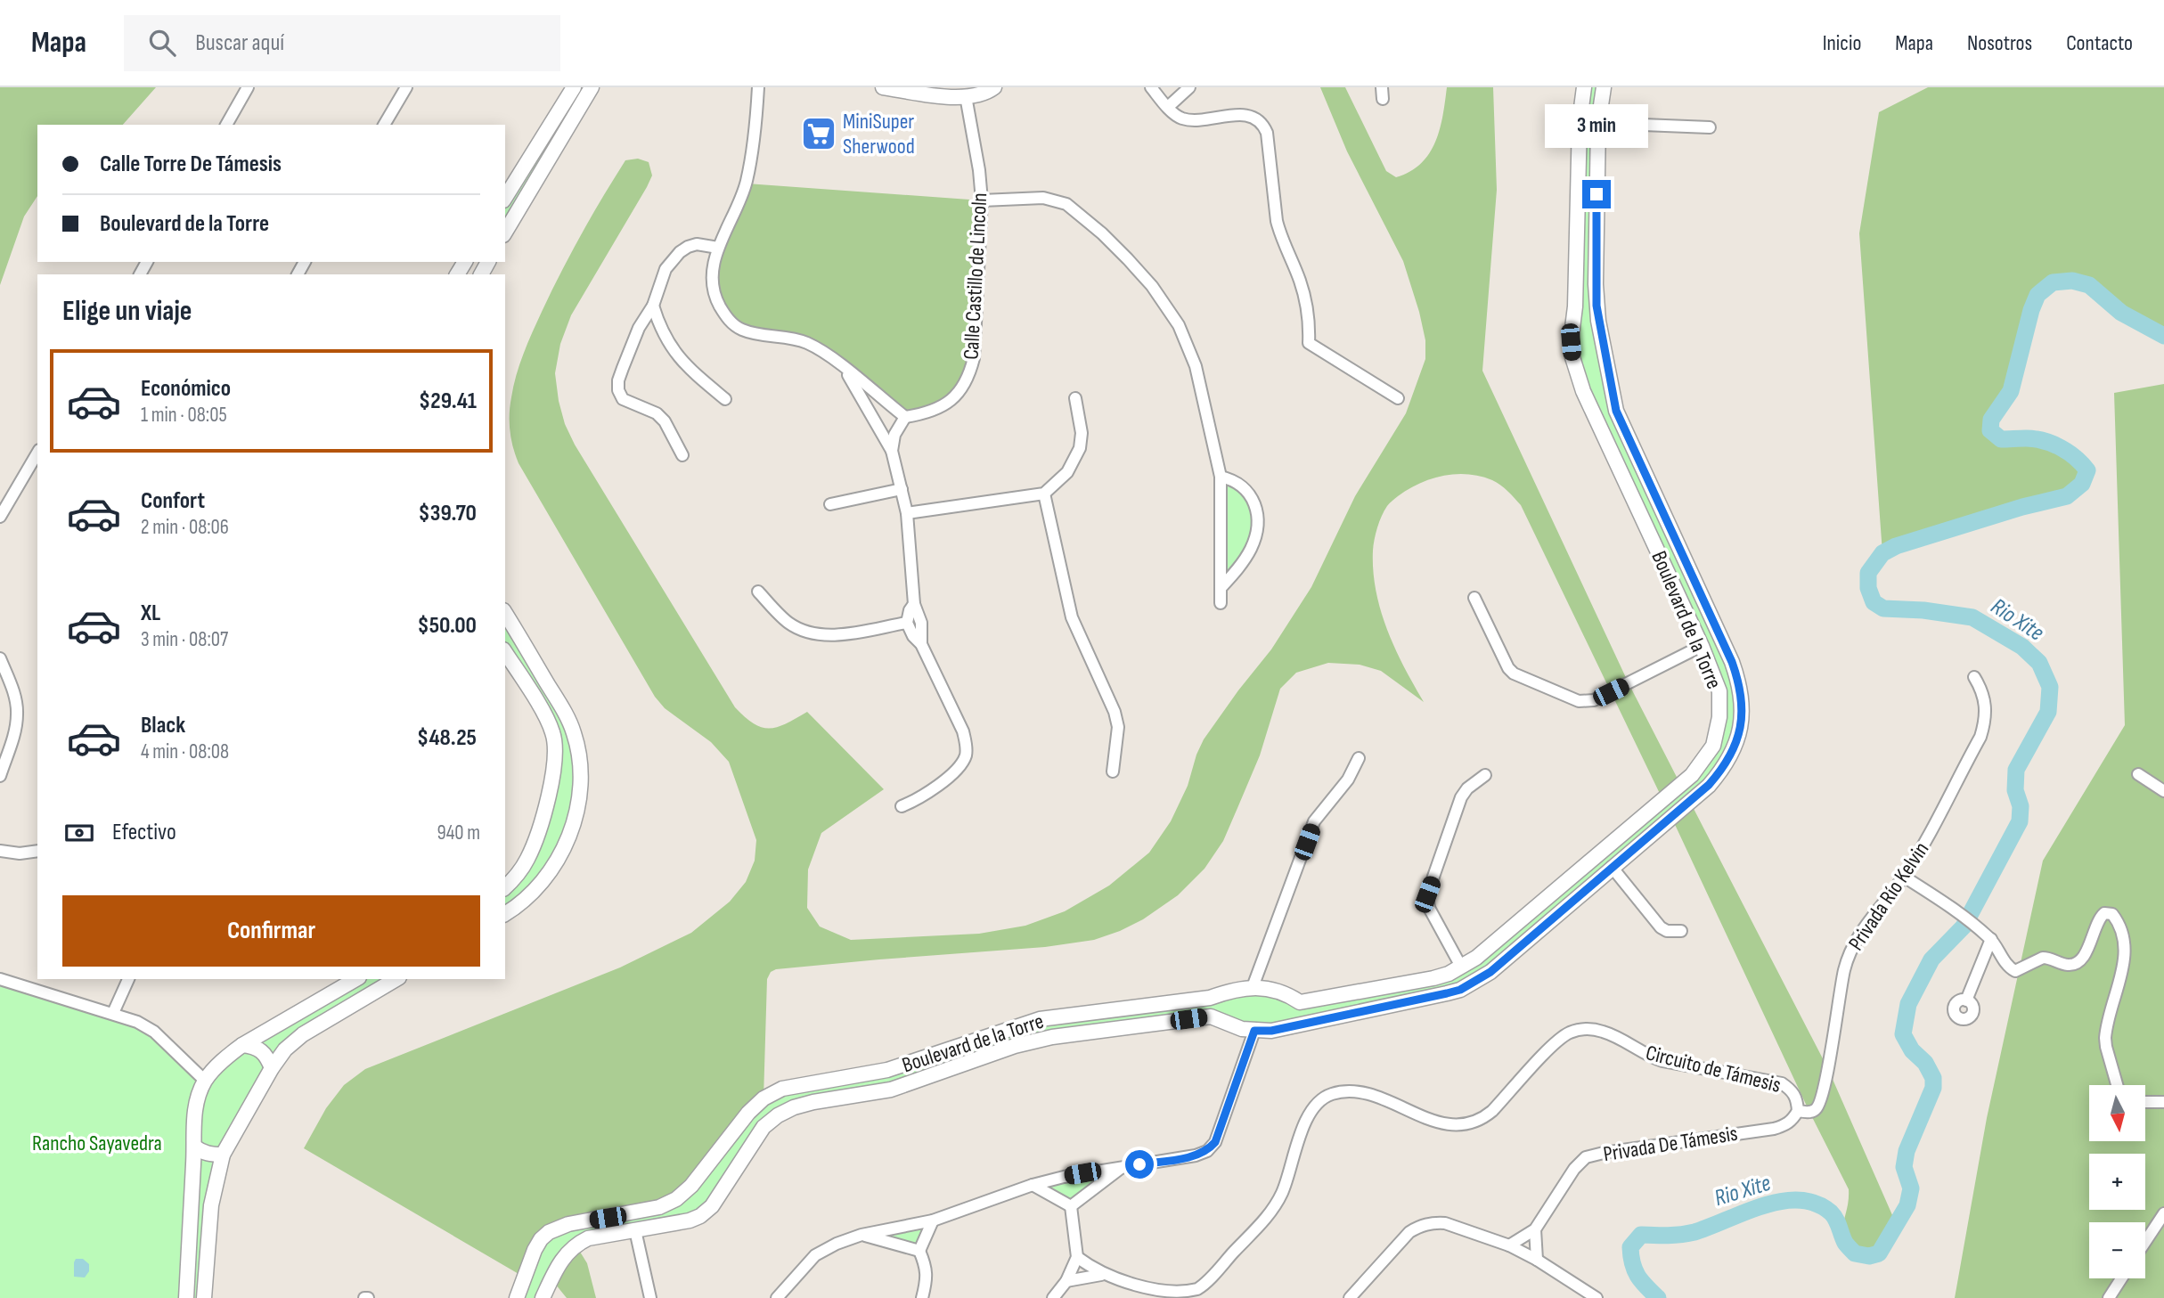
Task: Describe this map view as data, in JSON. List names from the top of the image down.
{
  "streets": {
    "street": [
      "Calle Castillo de Lincoln",
      "Boulevard de la Torre",
      "Privada Río Kelvin",
      "Circuito de Támesis",
      "Privada De Támesis"
    ]
  },
  "crossings": [
    ["Privada Río Kelvin", "Circuito de Támesis"],
    ["Privada Río Kelvin", "Privada De Támesis"],
    ["Circuito de Támesis", "Privada De Támesis"]
  ],
  "water": ["Rio Xite"],
  "parks": ["Rancho Sayavedra"],
  "places": {
    "supermarket": ["MiniSuper Sherwood"]
  },
  "north": "bottom",
  "page": {
    "header": "Mapa",
    "search": "Buscar aquí",
    "nav": [
      "Inicio",
      "Mapa",
      "Nosotros",
      "Contacto"
    ],
    "bubble": "3 min",
    "banner": ["Calle Torre De Támesis", "Boulevard de la Torre"],
    "heading": "Elige un viaje",
    "list": [
      {
        "name": "Económico",
        "note": "1 min · 08:05",
        "value": "$29.41"
      },
      {
        "name": "Confort",
        "note": "2 min · 08:06",
        "value": "$39.70"
      },
      {
        "name": "XL",
        "note": "3 min · 08:07",
        "value": "$50.00"
      },
      {
        "name": "Black",
        "note": "4 min · 08:08",
        "value": "$48.25"
      }
    ],
    "pay": ["Efectivo", "940 m"],
    "buttons": "Confirmar",
    "map_buttons": ["+", "−"]
  }
}
